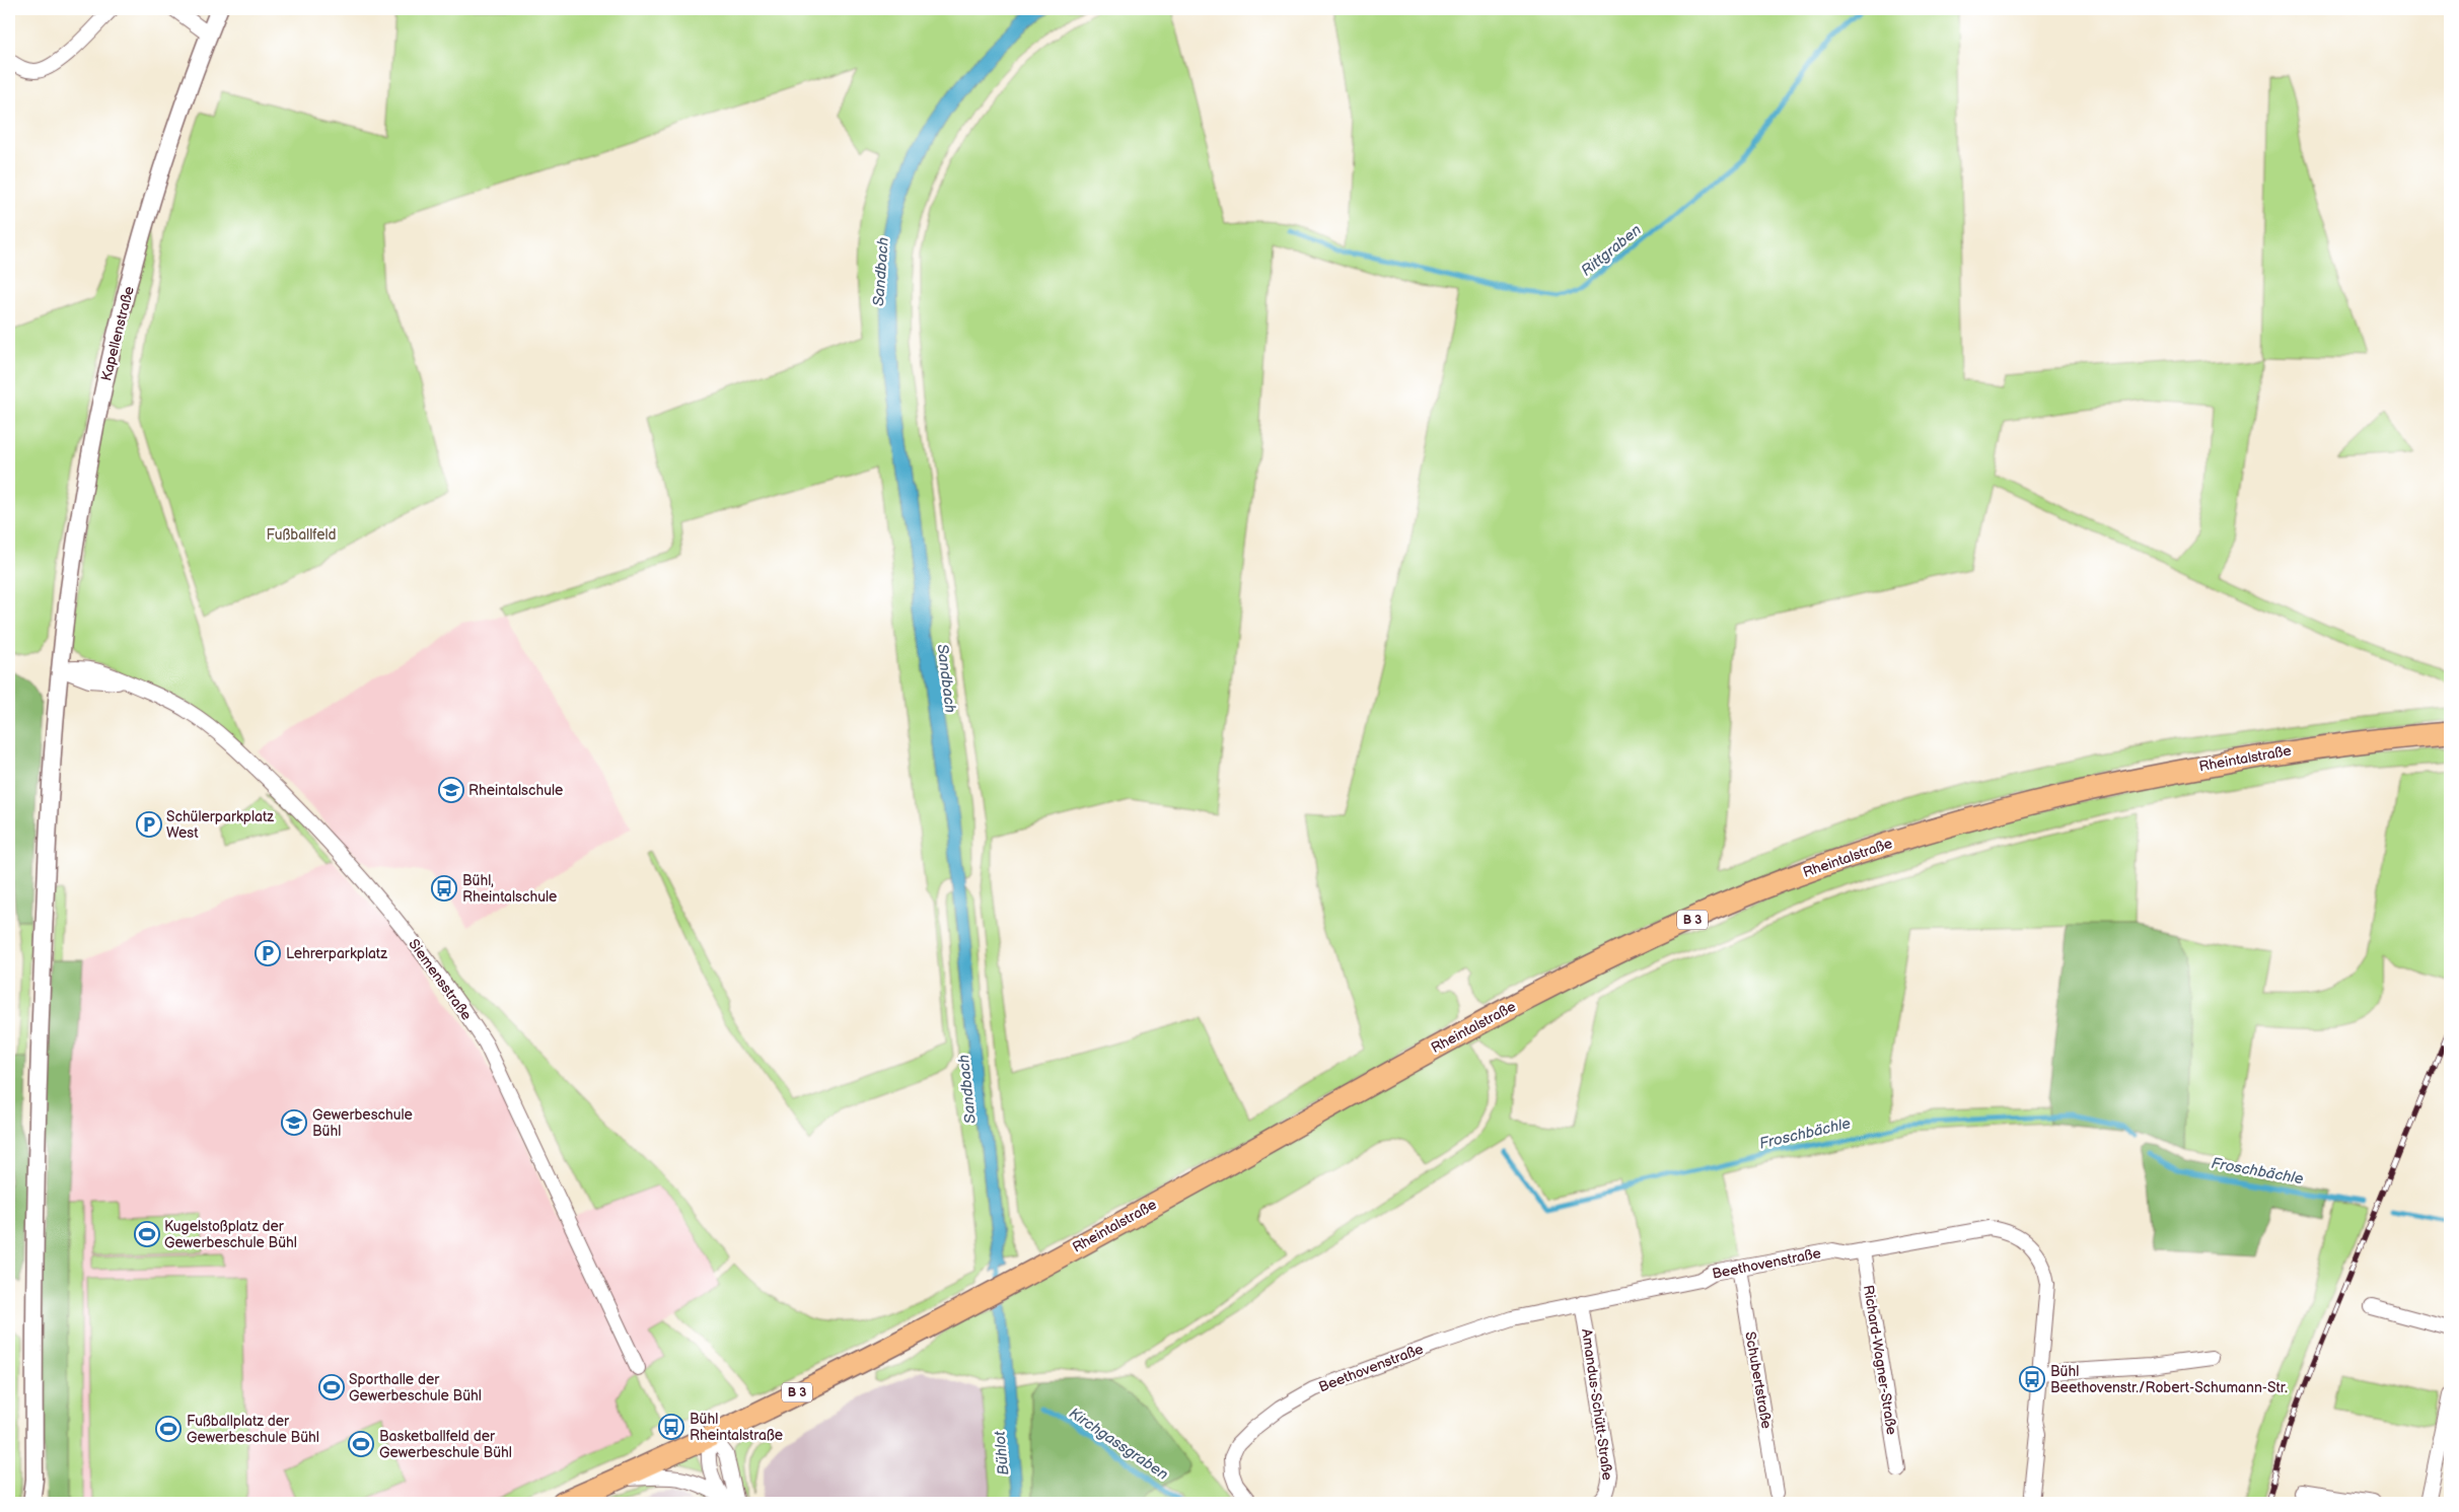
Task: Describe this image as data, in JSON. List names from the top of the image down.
{
  "streets": {
    "main road": ["Rheintalstraße", "B 3"],
    "street": [
      "Kapellenstraße",
      "Siemensstraße",
      "Beethovenstraße",
      "Richard-Wagner-Straße",
      "Schubertstraße",
      "Amandus-Schütt-Straße"
    ]
  },
  "crossings": [
    ["Kapellenstraße", "Siemensstraße"],
    ["Beethovenstraße", "Richard-Wagner-Straße"],
    ["Beethovenstraße", "Schubertstraße"],
    ["Beethovenstraße", "Amandus-Schütt-Straße"]
  ],
  "water": [
    "Rittgraben",
    "Sandbach",
    "Froschbächle",
    "Kirchgassgraben",
    "Bühlot"
  ],
  "parks": ["Fußballfeld"],
  "places": {
    "school or university": ["Rheintalschule", "Gewerbeschule Bühl"],
    "parking": ["Schülerparkplatz West", "Lehrerparkplatz"],
    "bus stop": ["Bühl, Rheintalschule", "Bühl Beethovenstr./Robert-Schumann-Str.", "Bühl Rheintalstraße"],
    "sports": [
      "Kugelstoßplatz der Gewerbeschule Bühl",
      "Sporthalle der Gewerbeschule Bühl",
      "Fußballplatz der Gewerbeschule Bühl",
      "Basketballfeld der Gewerbeschule Bühl"
    ]
  }
}
